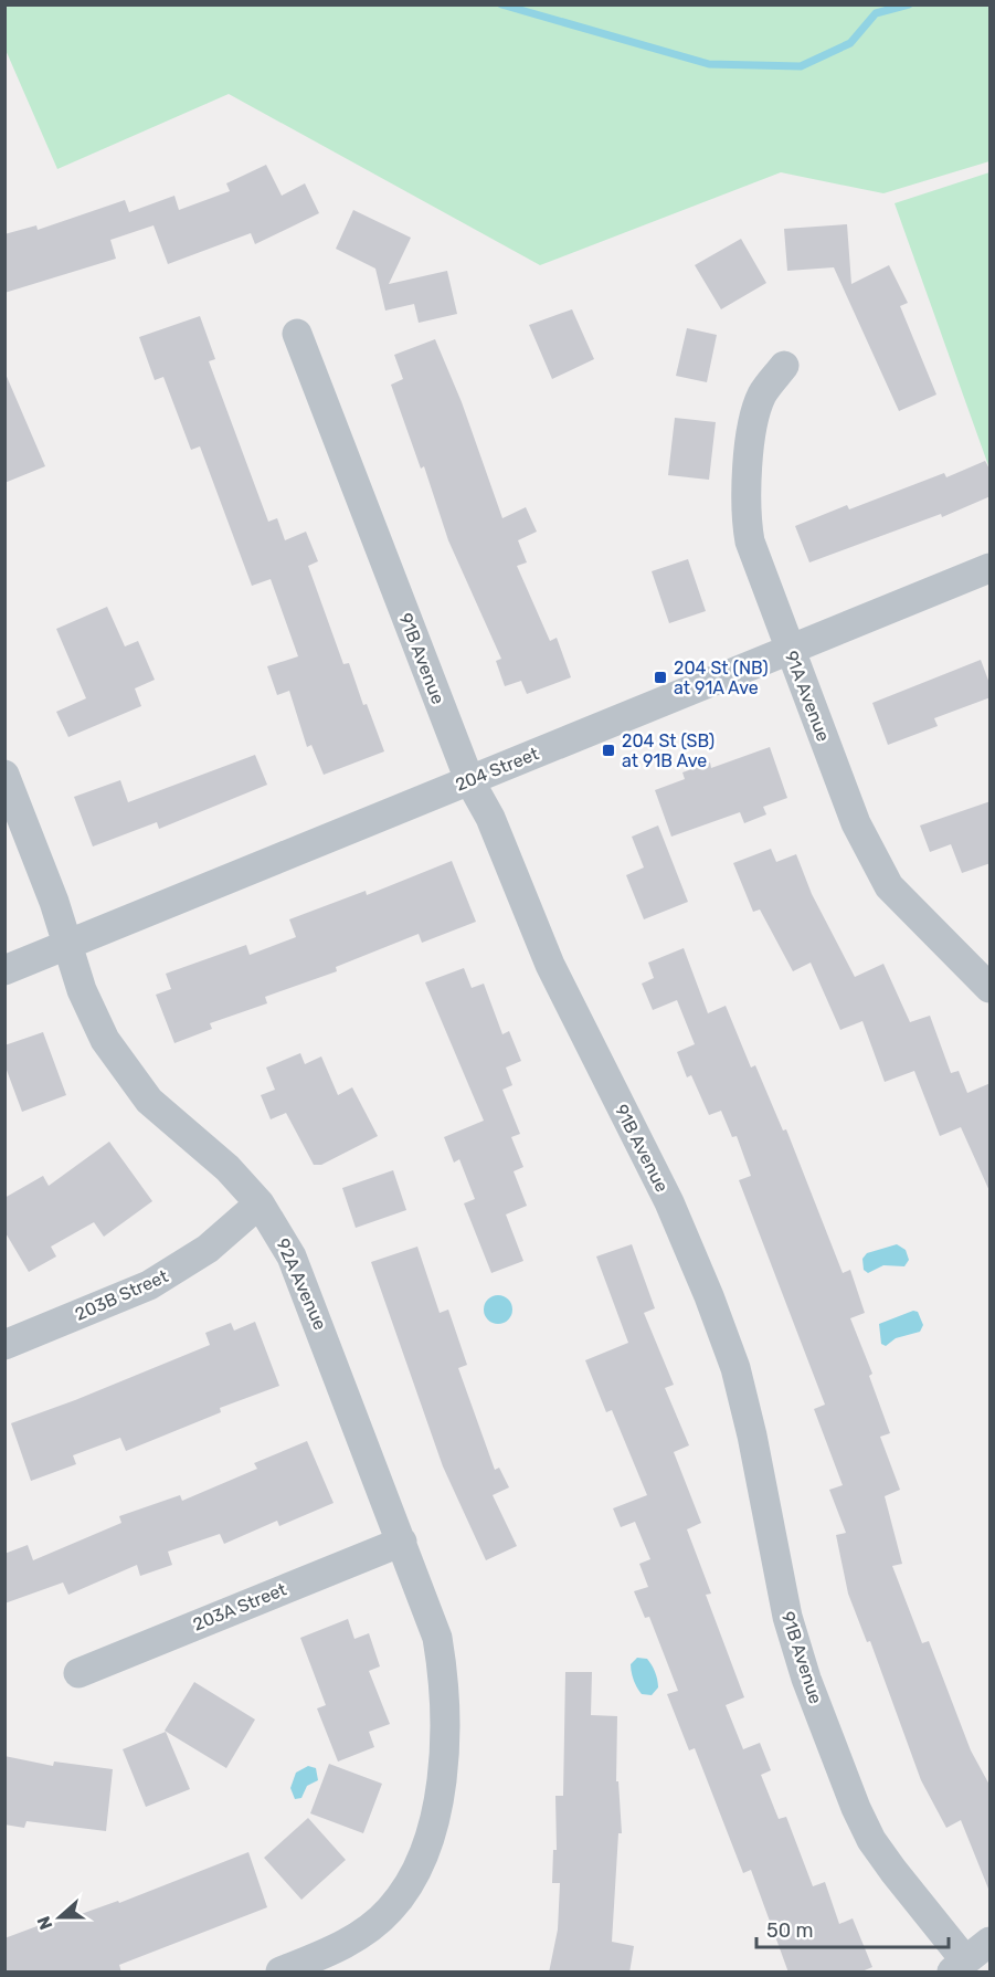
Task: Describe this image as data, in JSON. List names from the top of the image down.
{
  "streets": {
    "street": [
      "91B Avenue",
      "91A Avenue",
      "204 Street",
      "92A Avenue",
      "203B Street",
      "203A Street"
    ]
  },
  "crossings": [
    ["91B Avenue", "204 Street"],
    ["91A Avenue", "204 Street"],
    ["204 Street", "92A Avenue"],
    ["92A Avenue", "203B Street"],
    ["92A Avenue", "203A Street"]
  ],
  "places": {
    "transit": ["204 St (NB) at 91A Ave", "204 St (SB) at 91B Ave"]
  },
  "scale_bar": "50 m",
  "north": "left"
}
